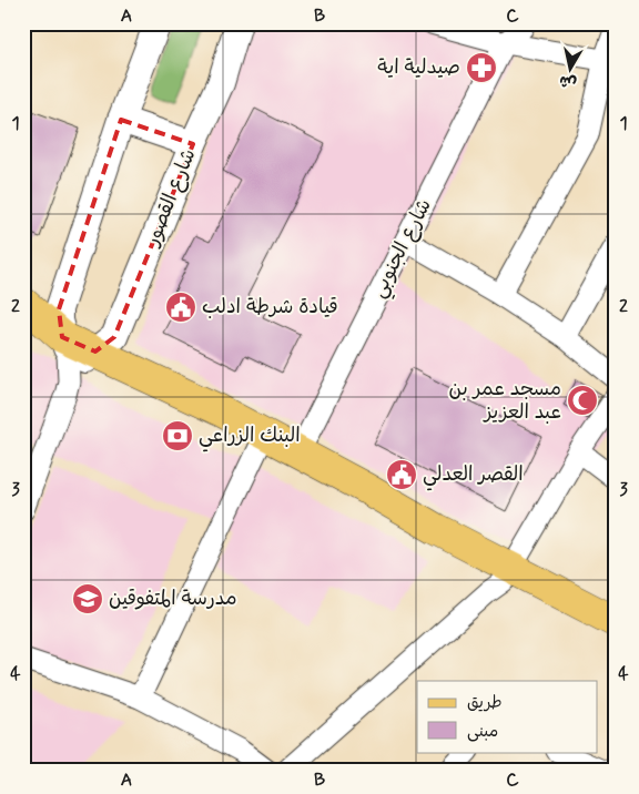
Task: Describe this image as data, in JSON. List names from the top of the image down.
{
  "streets": {
    "street": ["شارع القصور", "شارع الجنوبي"]
  },
  "places": {
    "pharmacy": ["صيدلية اية"],
    "public building": ["قيادة شرطة ادلب", "القصر العدلي"],
    "mosque": ["مسجد عمر بن عبد العزيز"],
    "bank": ["البنك الزراعي"],
    "school or university": ["مدرسة المتفوقين"]
  },
  "legend": ["طريق", "مبنى"],
  "north": "bottom",
  "grid": {
    "columns": ["A", "B", "C"],
    "rows": [
      "1",
      "2",
      "3",
      "4"
    ]
  }
}
